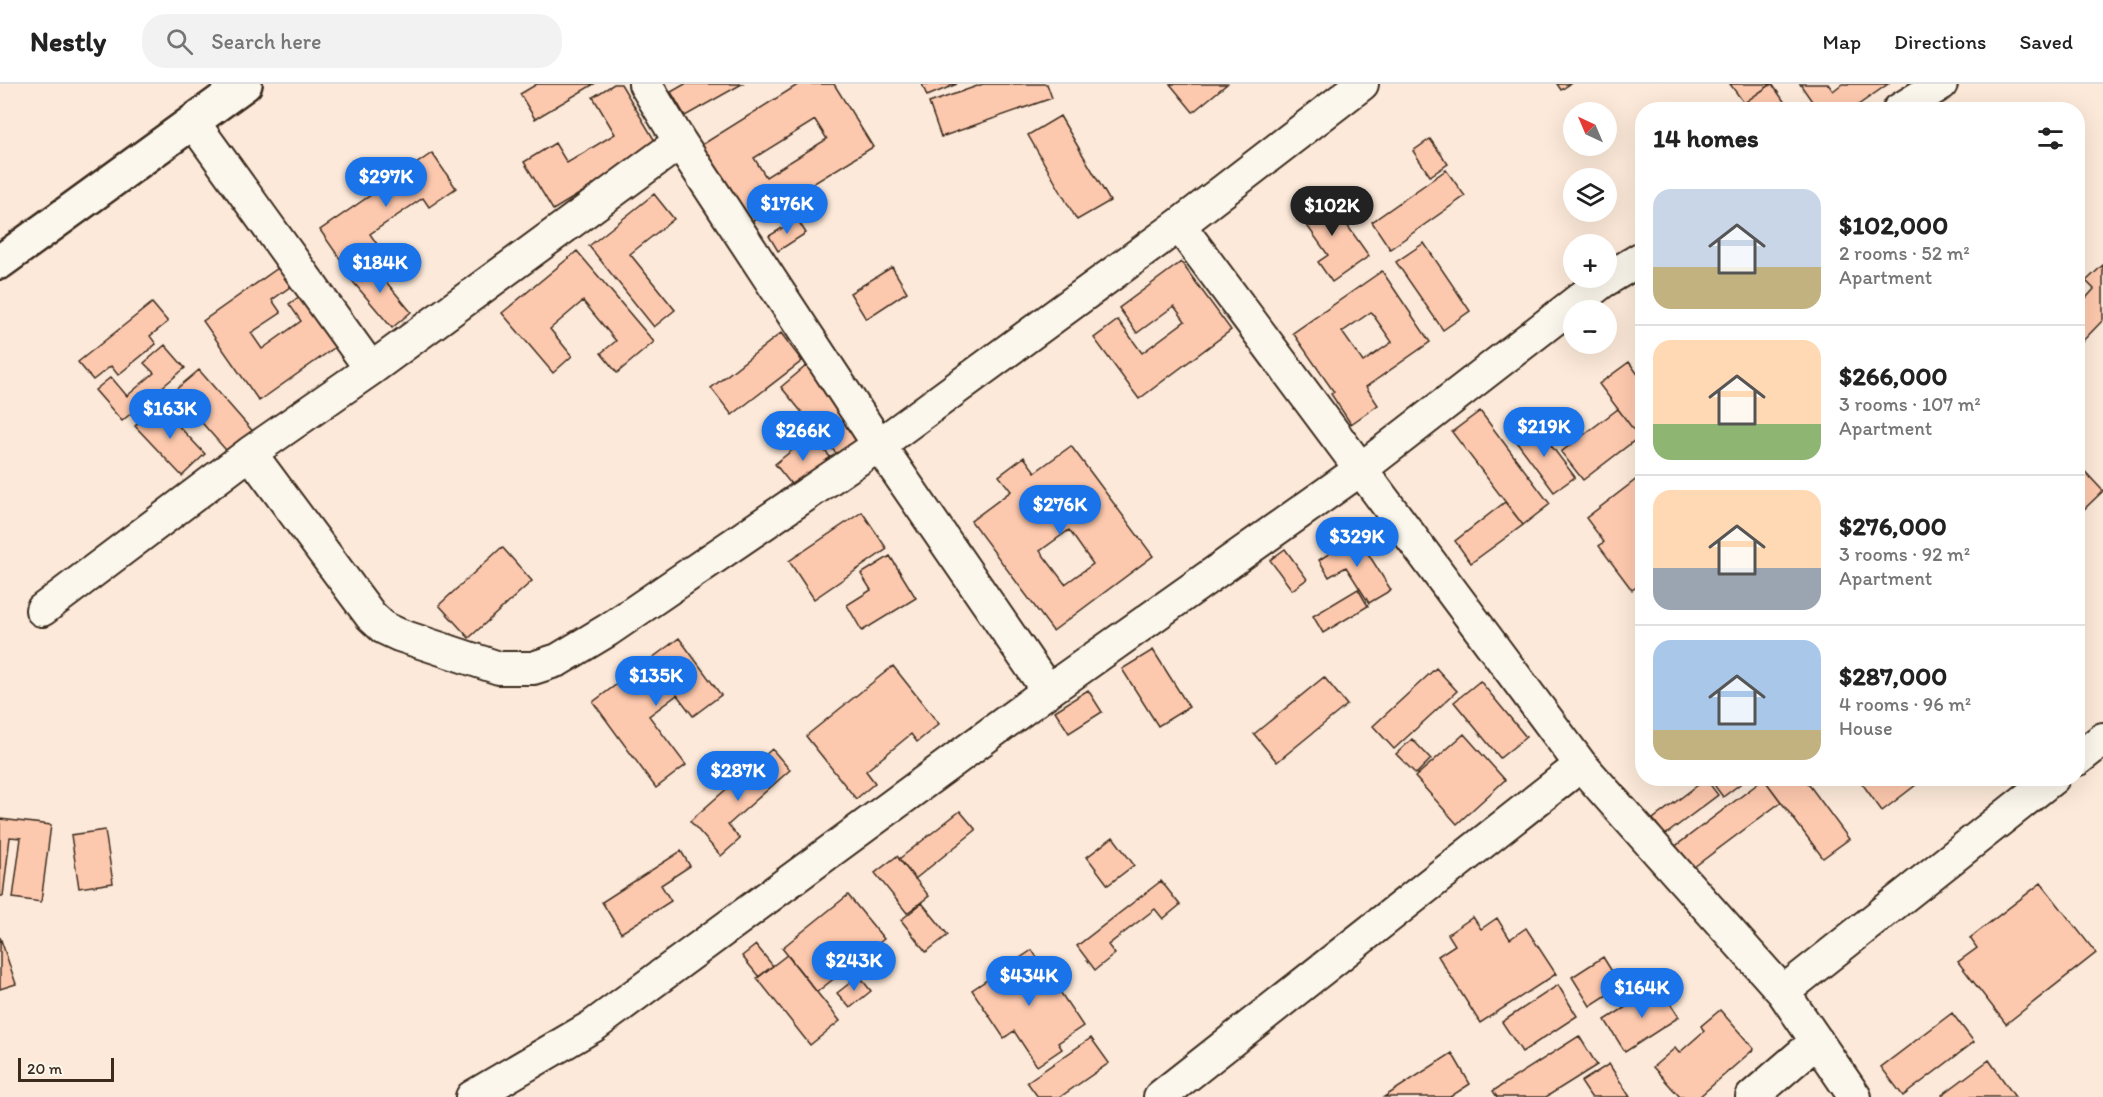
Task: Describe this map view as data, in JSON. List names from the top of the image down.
{
  "scale_bar": "20 m",
  "north": "top left",
  "page": {
    "header": "Nestly",
    "search": "Search here",
    "nav": ["Map", "Directions", "Saved"],
    "map_buttons": ["+", "−"],
    "heading": "14 homes",
    "price": [
      "$297K",
      "$176K",
      "$102K",
      "$184K",
      "$163K",
      "$219K",
      "$266K",
      "$276K",
      "$329K",
      "$135K",
      "$287K",
      "$243K",
      "$434K",
      "$164K"
    ],
    "list": [
      {
        "name": "$102,000",
        "note": "2 rooms · 52 m² · Apartment"
      },
      {
        "name": "$266,000",
        "note": "3 rooms · 107 m² · Apartment"
      },
      {
        "name": "$276,000",
        "note": "3 rooms · 92 m² · Apartment"
      },
      {
        "name": "$287,000",
        "note": "4 rooms · 96 m² · House"
      }
    ],
    "scale": "20 m"
  }
}
